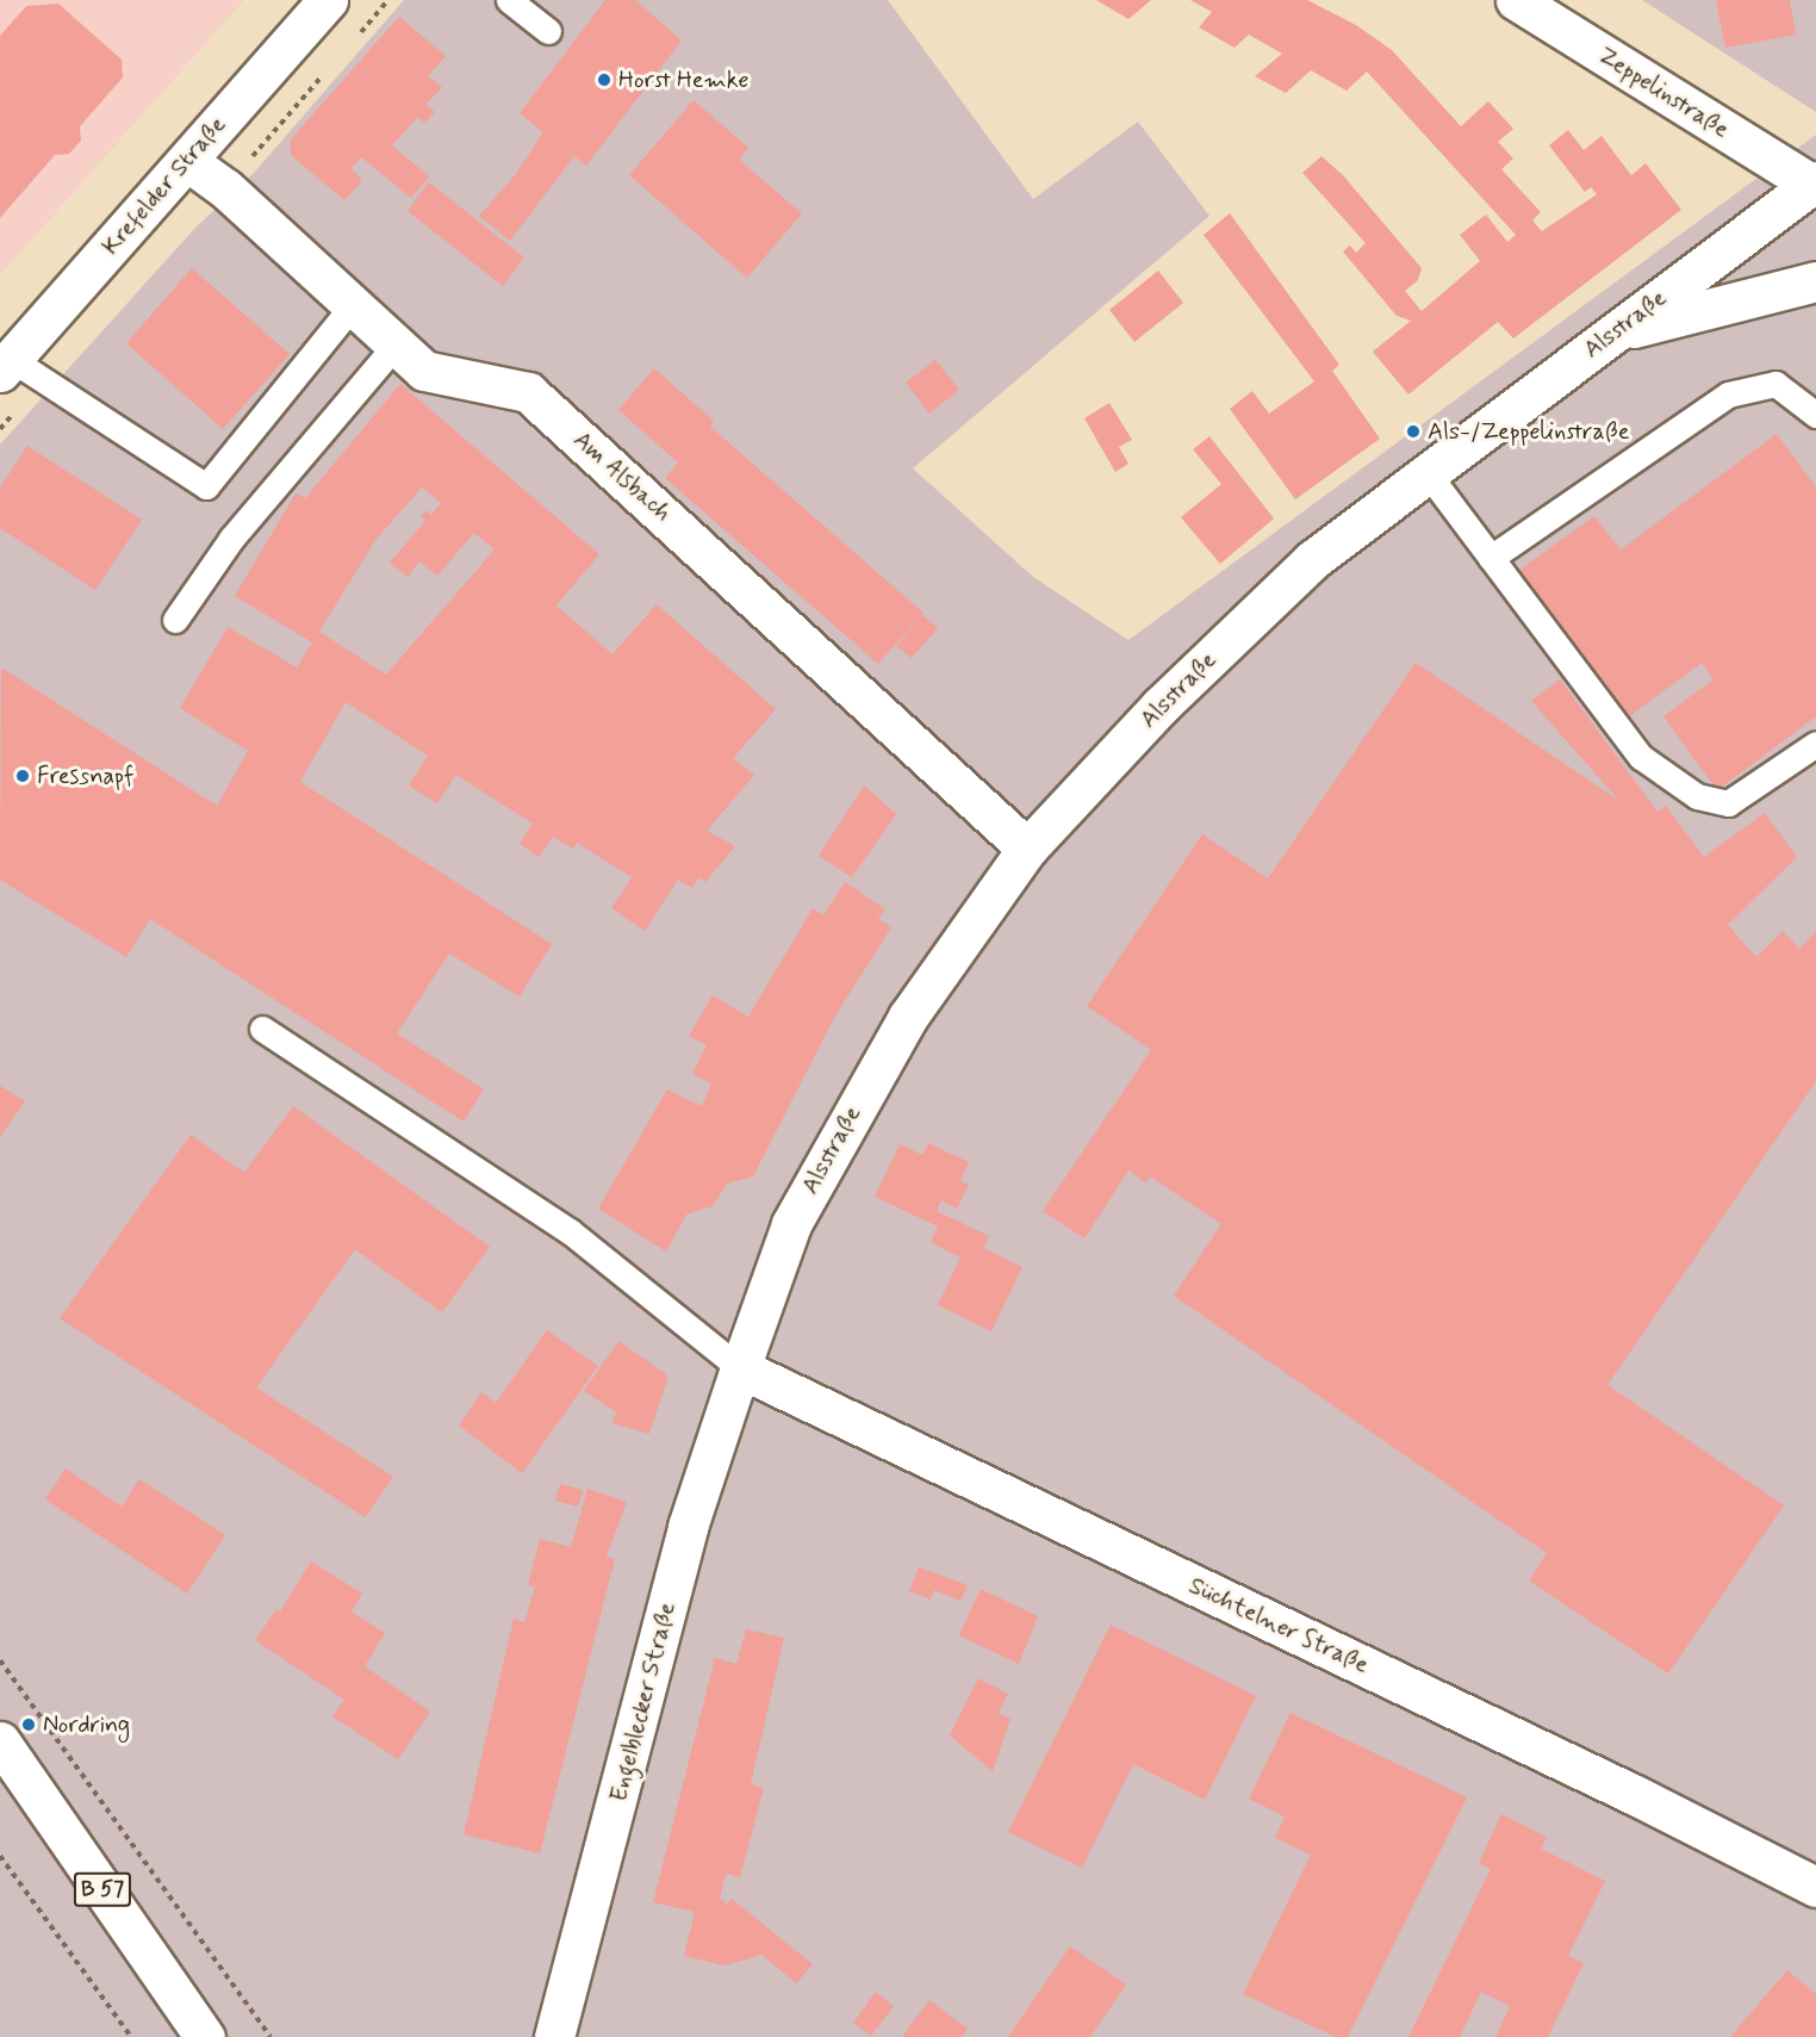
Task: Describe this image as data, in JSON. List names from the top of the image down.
{
  "streets": {
    "street": [
      "Zeppelinstraße",
      "Krefelder Straße",
      "Alsstraße",
      "Am Alsbach",
      "Süchtelner Straße",
      "Engelblecker Straße",
      "B 57"
    ]
  },
  "crossings": [
    ["Zeppelinstraße", "Alsstraße"],
    ["Krefelder Straße", "Am Alsbach"],
    ["Alsstraße", "Am Alsbach"],
    ["Alsstraße", "Süchtelner Straße"],
    ["Alsstraße", "Engelblecker Straße"],
    ["Süchtelner Straße", "Engelblecker Straße"]
  ],
  "places": [
    "Horst Hemke",
    "Als-/Zeppelinstraße",
    "Fressnapf",
    "Nordring"
  ]
}
